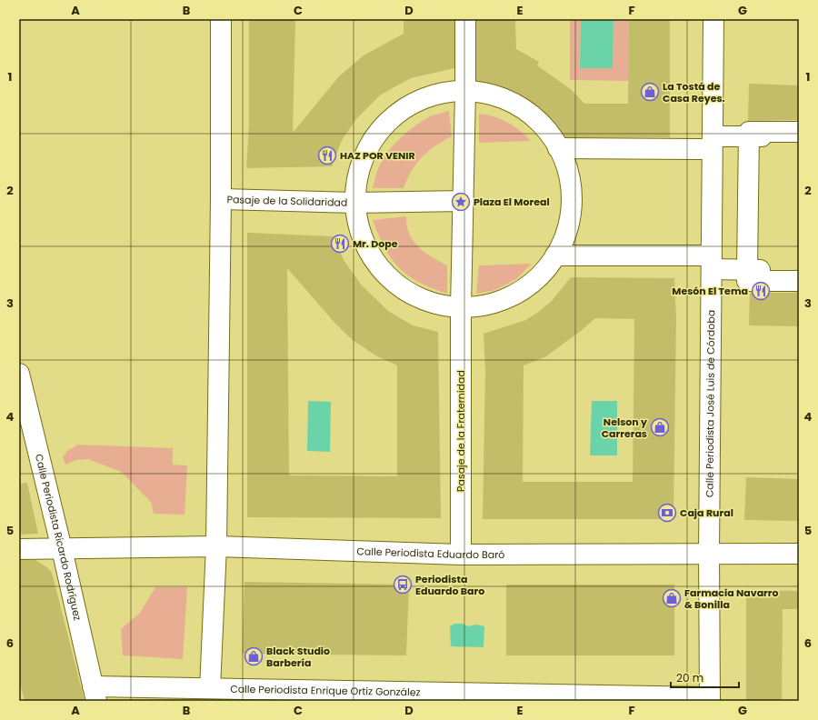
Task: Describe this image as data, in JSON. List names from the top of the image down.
{
  "streets": {
    "street": [
      "Pasaje de la Solidaridad",
      "Calle Periodista José Luis de Córdoba",
      "Pasaje de la Fraternidad",
      "Calle Periodista Ricardo Rodríguez",
      "Calle Periodista Eduardo Baró",
      "Calle Periodista Enrique Ortiz González"
    ]
  },
  "crossings": [
    ["Calle Periodista José Luis de Córdoba", "Calle Periodista Eduardo Baró"],
    ["Calle Periodista José Luis de Córdoba", "Calle Periodista Enrique Ortiz González"],
    ["Pasaje de la Fraternidad", "Calle Periodista Eduardo Baró"],
    ["Calle Periodista Ricardo Rodríguez", "Calle Periodista Eduardo Baró"],
    ["Calle Periodista Ricardo Rodríguez", "Calle Periodista Enrique Ortiz González"]
  ],
  "places": {
    "shop": [
      "La Tostá de Casa Reyes.",
      "Nelson y Carreras",
      "Farmacia Navarro & Bonilla",
      "Black Studio Barbería"
    ],
    "restaurant": ["HAZ POR VENIR", "Mr. Dope", "Mesón El Tema"],
    "place": ["Plaza El Moreal"],
    "bank": ["Caja Rural"],
    "bus stop": ["Periodista Eduardo Baro"]
  },
  "scale_bar": "20 m",
  "grid": {
    "columns": [
      "A",
      "B",
      "C",
      "D",
      "E",
      "F",
      "G"
    ],
    "rows": [
      "1",
      "2",
      "3",
      "4",
      "5",
      "6"
    ]
  }
}
